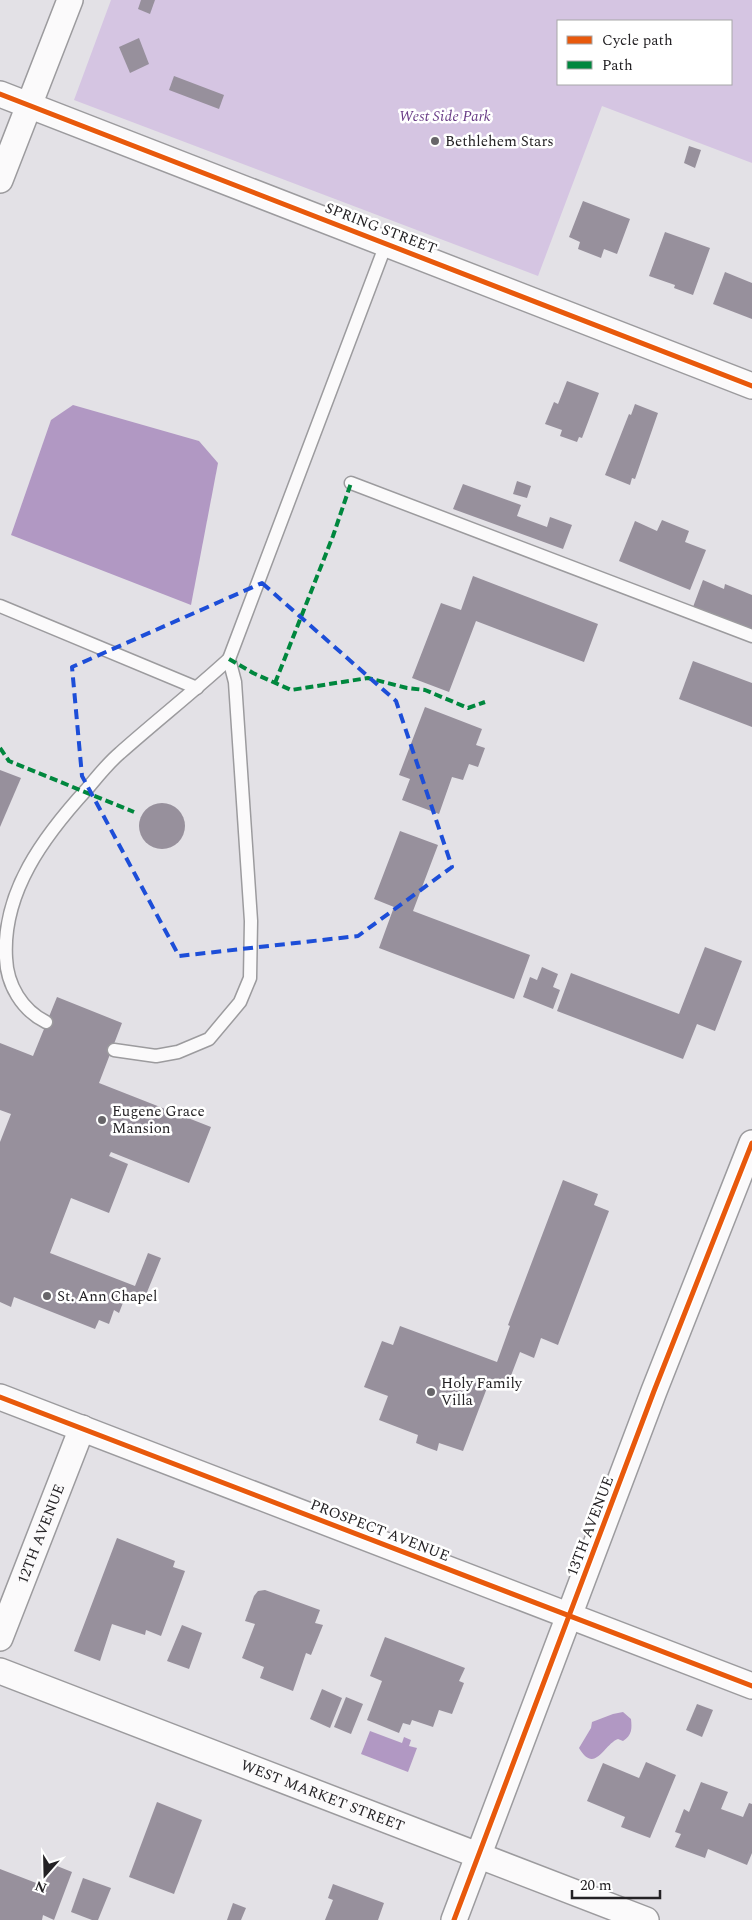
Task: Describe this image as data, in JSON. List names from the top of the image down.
{
  "streets": {
    "street": [
      "SPRING STREET",
      "13TH AVENUE",
      "PROSPECT AVENUE",
      "12TH AVENUE",
      "WEST MARKET STREET"
    ]
  },
  "crossings": [
    ["13TH AVENUE", "PROSPECT AVENUE"],
    ["13TH AVENUE", "WEST MARKET STREET"],
    ["PROSPECT AVENUE", "12TH AVENUE"]
  ],
  "parks": ["West Side Park"],
  "places": [
    "Bethlehem Stars",
    "Eugene Grace Mansion",
    "St. Ann Chapel",
    "Holy Family Villa"
  ],
  "legend": ["Cycle path", "Path"],
  "scale_bar": "20 m",
  "north": "bottom"
}
